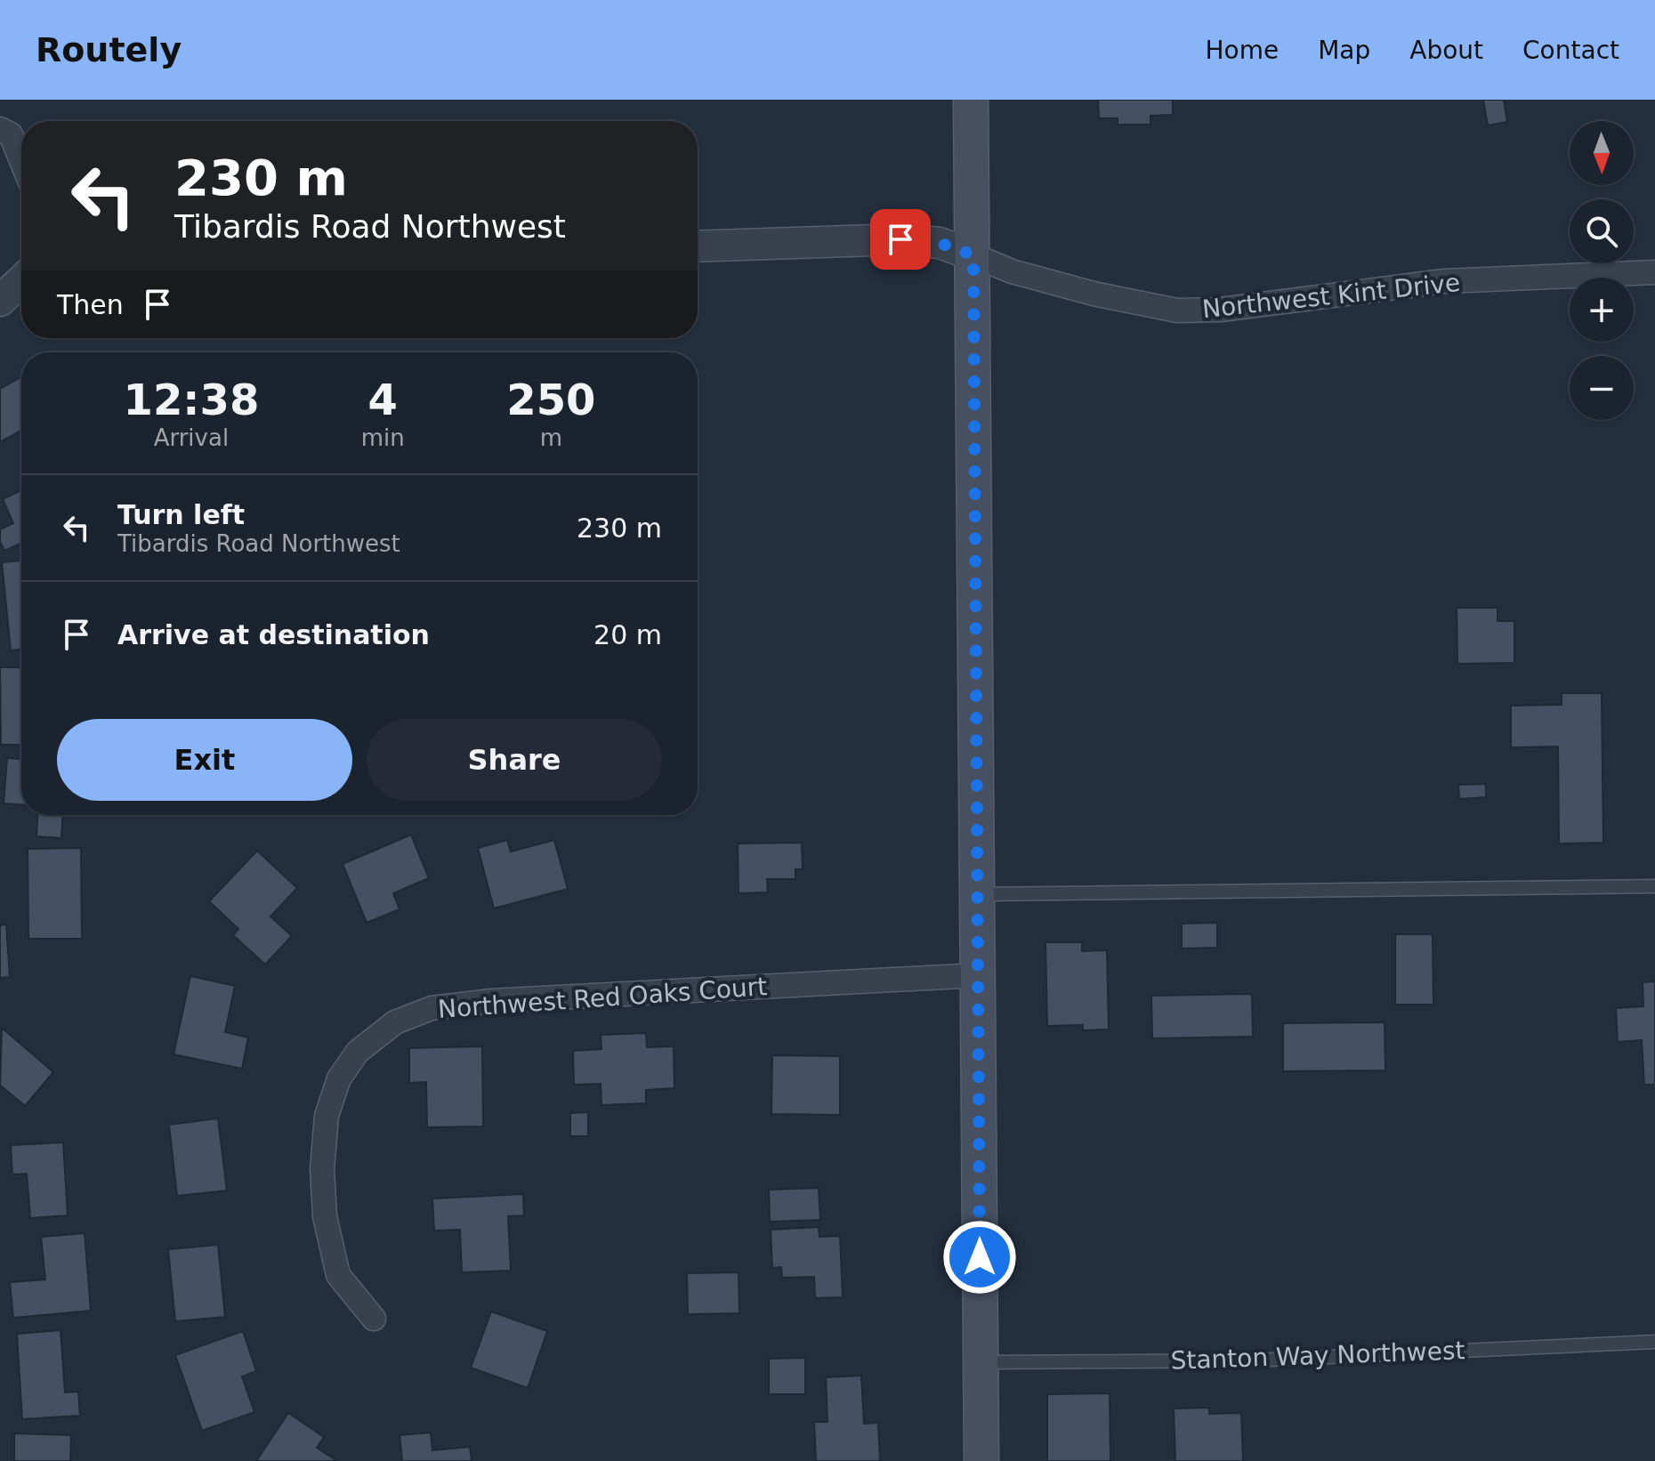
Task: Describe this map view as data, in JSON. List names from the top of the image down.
{
  "streets": {
    "street": ["Northwest Kint Drive", "Northwest Red Oaks Court"],
    "lane": ["Stanton Way Northwest"]
  },
  "north": "bottom",
  "page": {
    "header": "Routely",
    "nav": [
      "Home",
      "Map",
      "About",
      "Contact"
    ],
    "map_buttons": ["+", "−"],
    "turn": ["230 m", "Tibardis Road Northwest"],
    "then": "Then",
    "eta": [
      "12:38",
      "Arrival",
      "4",
      "min",
      "250",
      "m"
    ],
    "list": [
      {
        "name": "Turn left",
        "note": "Tibardis Road Northwest",
        "value": "230 m"
      },
      {
        "name": "Arrive at destination",
        "value": "20 m"
      }
    ],
    "buttons": ["Exit", "Share"]
  }
}
